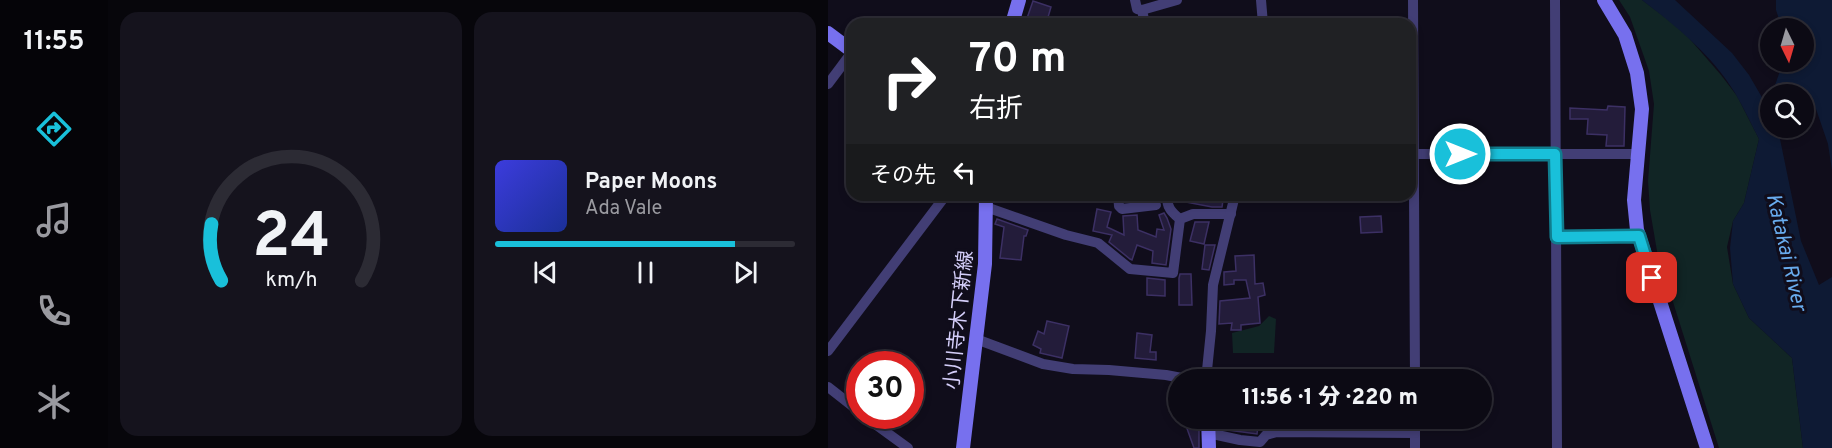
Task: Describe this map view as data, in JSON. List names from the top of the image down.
{
  "streets": {
    "street": ["小川寺木下新線"]
  },
  "water": ["Katakai River"],
  "north": "bottom",
  "page": {
    "tabs": "11:55",
    "turn": ["70 m", "右折"],
    "then": "その先",
    "song": ["Paper Moons", "Ada Vale"],
    "limit": "30",
    "trip": "11:56 · 1 分 · 220 m",
    "gauge": ["24", "km/h"]
  }
}
